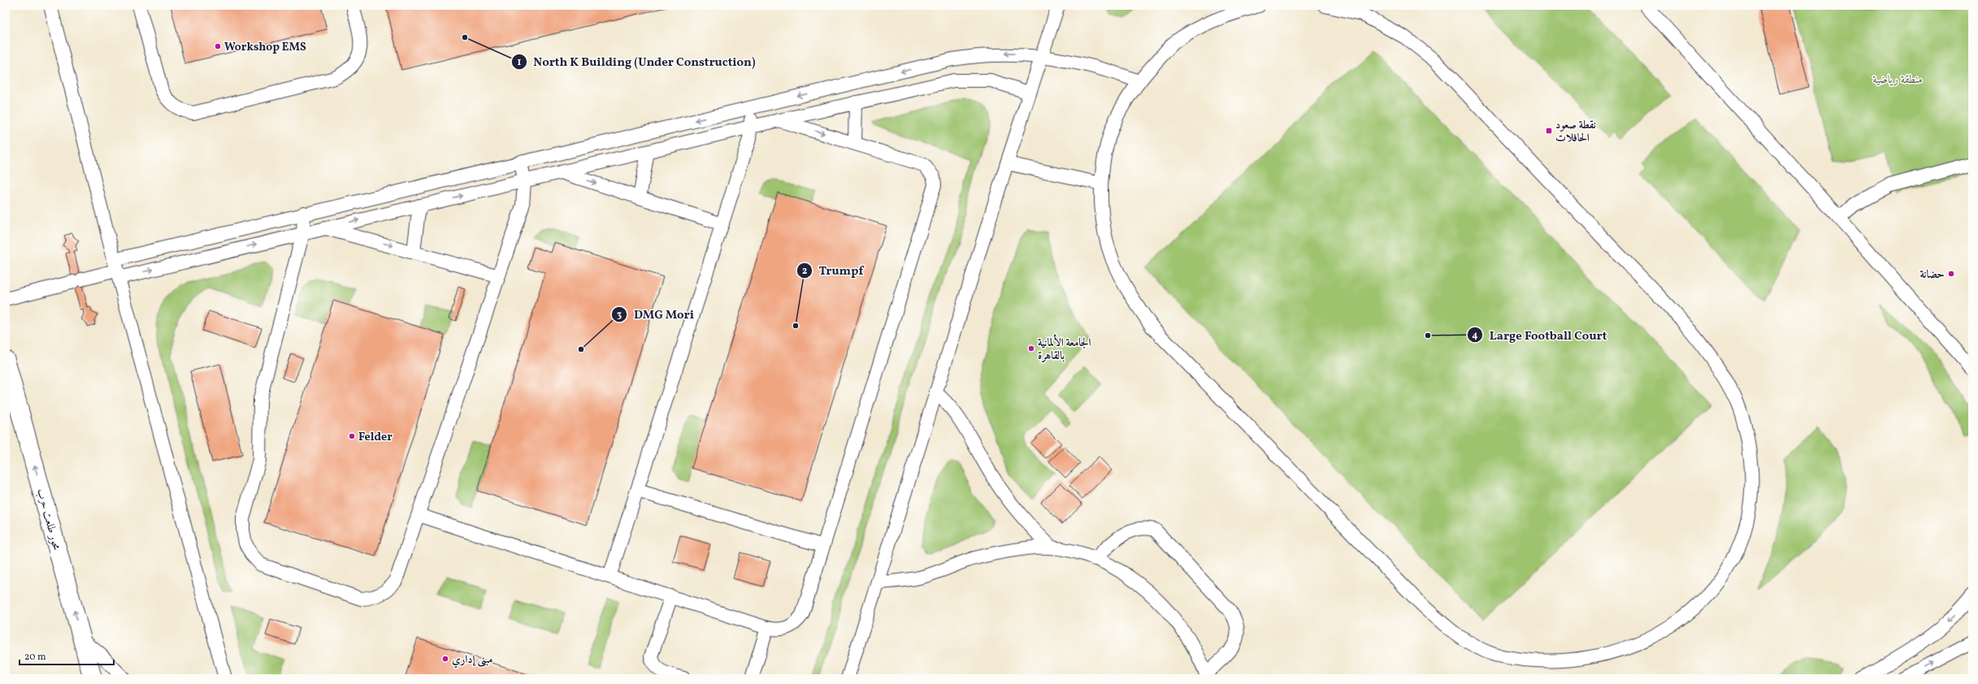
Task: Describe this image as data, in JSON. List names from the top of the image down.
{
  "streets": {
    "main road": ["محور طلعت حرب"]
  },
  "one_way": ["محور طلعت حرب"],
  "parks": ["منطقة رياضية"],
  "places": {
    "other": [
      "North K Building (Under Construction)",
      "Workshop EMS",
      "حضانة",
      "Trumpf",
      "Large Football Court",
      "الجامعة الألمانية بالقاهرة",
      "DMG Mori",
      "Felder",
      "مبنى إداري"
    ],
    "transit": ["نقطة صعود الحافلات"]
  },
  "scale_bar": "20 m"
}
